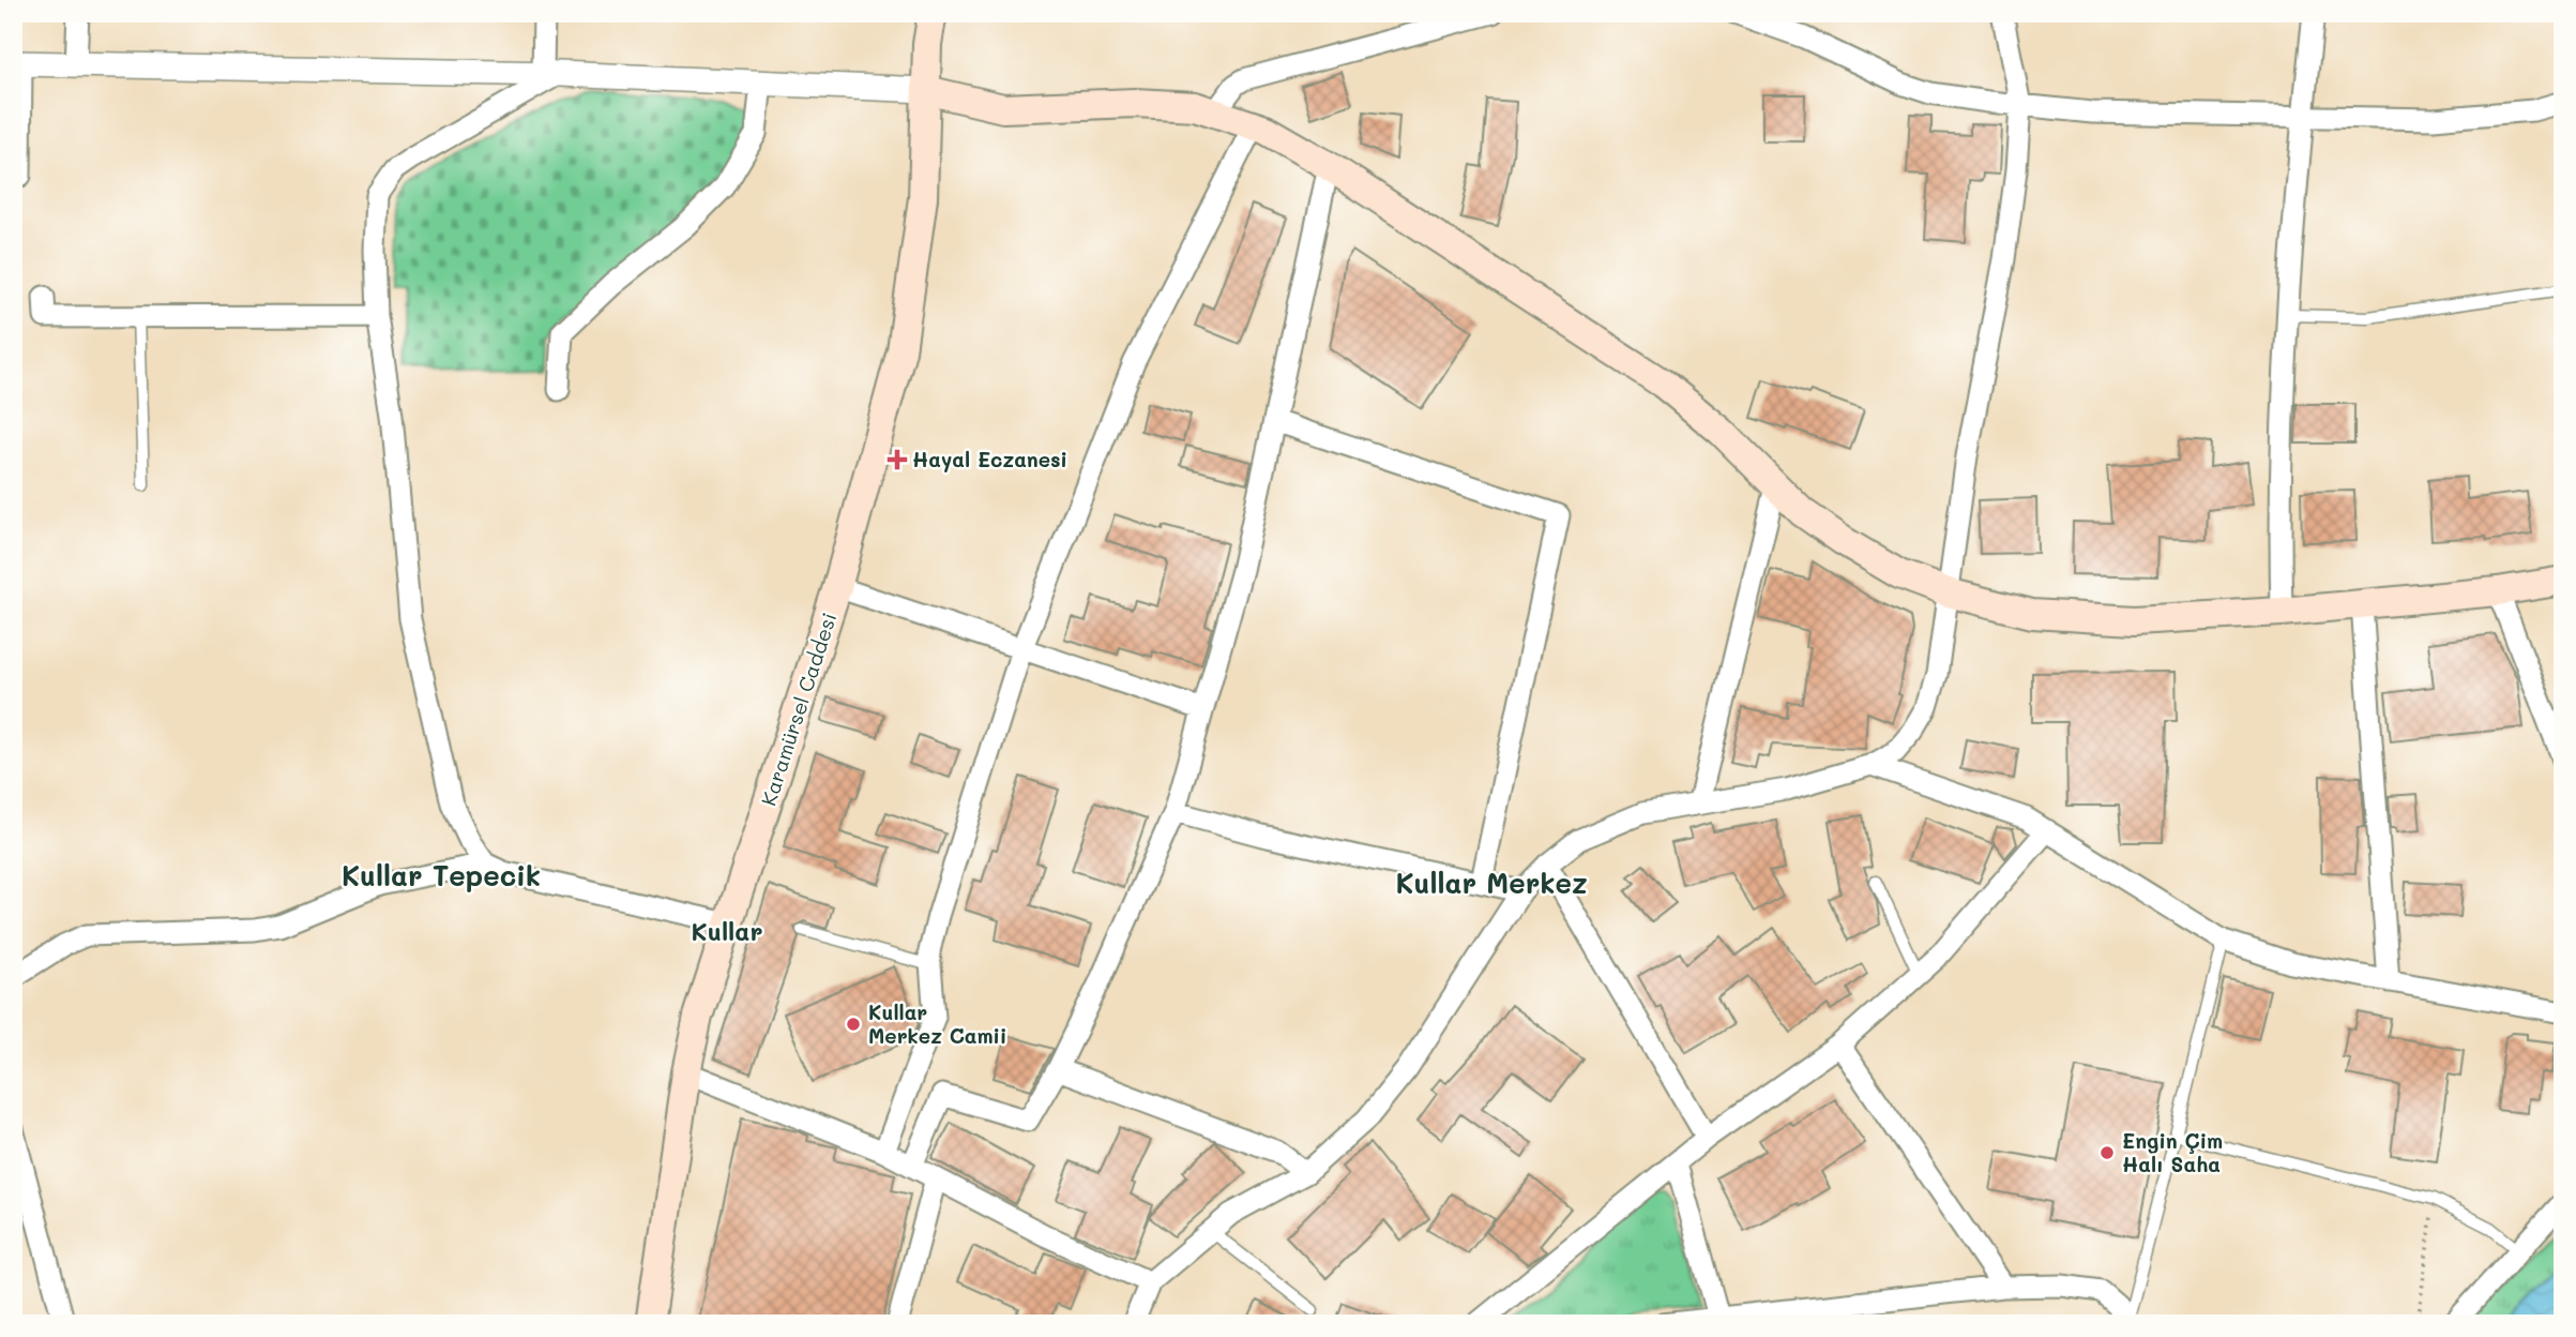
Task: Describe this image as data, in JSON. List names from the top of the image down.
{
  "streets": {
    "main road": ["Karamürsel Caddesi"]
  },
  "districts": ["Kullar Tepecik", "Kullar Merkez", "Kullar"],
  "places": {
    "health": ["Hayal Eczanesi"],
    "other": ["Kullar Merkez Camii", "Engin Çim Halı Saha"]
  }
}
